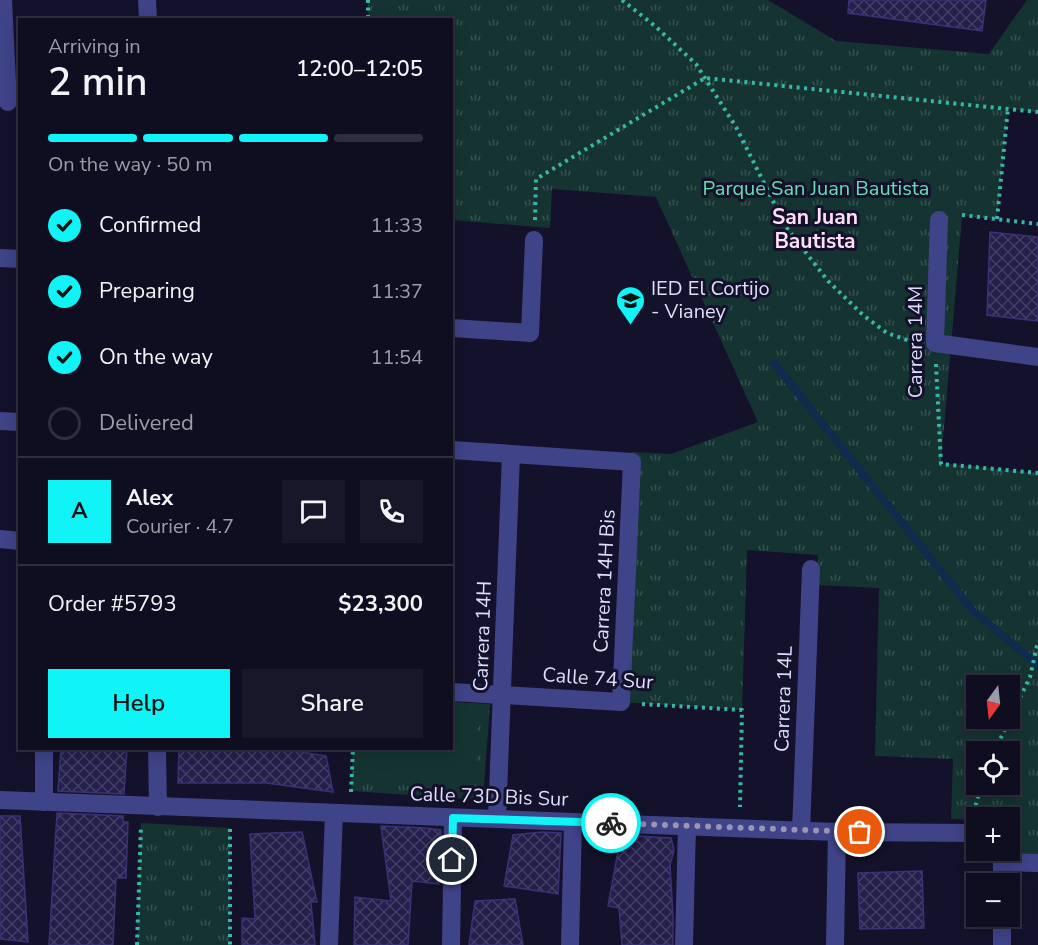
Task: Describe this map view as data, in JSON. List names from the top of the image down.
{
  "streets": {
    "street": [
      "Carrera 14M",
      "Carrera 14H Bis",
      "Carrera 14H",
      "Calle 74 Sur",
      "Carrera 14L",
      "Calle 73D Bis Sur"
    ]
  },
  "crossings": [
    ["Carrera 14H Bis", "Carrera 14H"],
    ["Carrera 14H Bis", "Calle 74 Sur"],
    ["Carrera 14H", "Calle 74 Sur"],
    ["Carrera 14H", "Calle 73D Bis Sur"],
    ["Calle 74 Sur", "Calle 73D Bis Sur"],
    ["Carrera 14L", "Calle 73D Bis Sur"]
  ],
  "districts": ["San Juan Bautista"],
  "parks": ["Parque San Juan Bautista"],
  "places": {
    "school or university": ["IED El Cortijo - Vianey"]
  },
  "north": "bottom",
  "page": {
    "heading": ["2 min", "Arriving in", "12:00–12:05"],
    "panel": [
      "Alex",
      "Courier · 4.7",
      "Order #5793",
      "$23,300"
    ],
    "bar": "On the way · 50 m",
    "list": [
      ["Confirmed", "11:33"],
      ["Preparing", "11:37"],
      ["On the way", "11:54"],
      "Delivered"
    ],
    "round": "A",
    "buttons": ["Help", "Share"],
    "map_buttons": ["+", "−"]
  }
}
